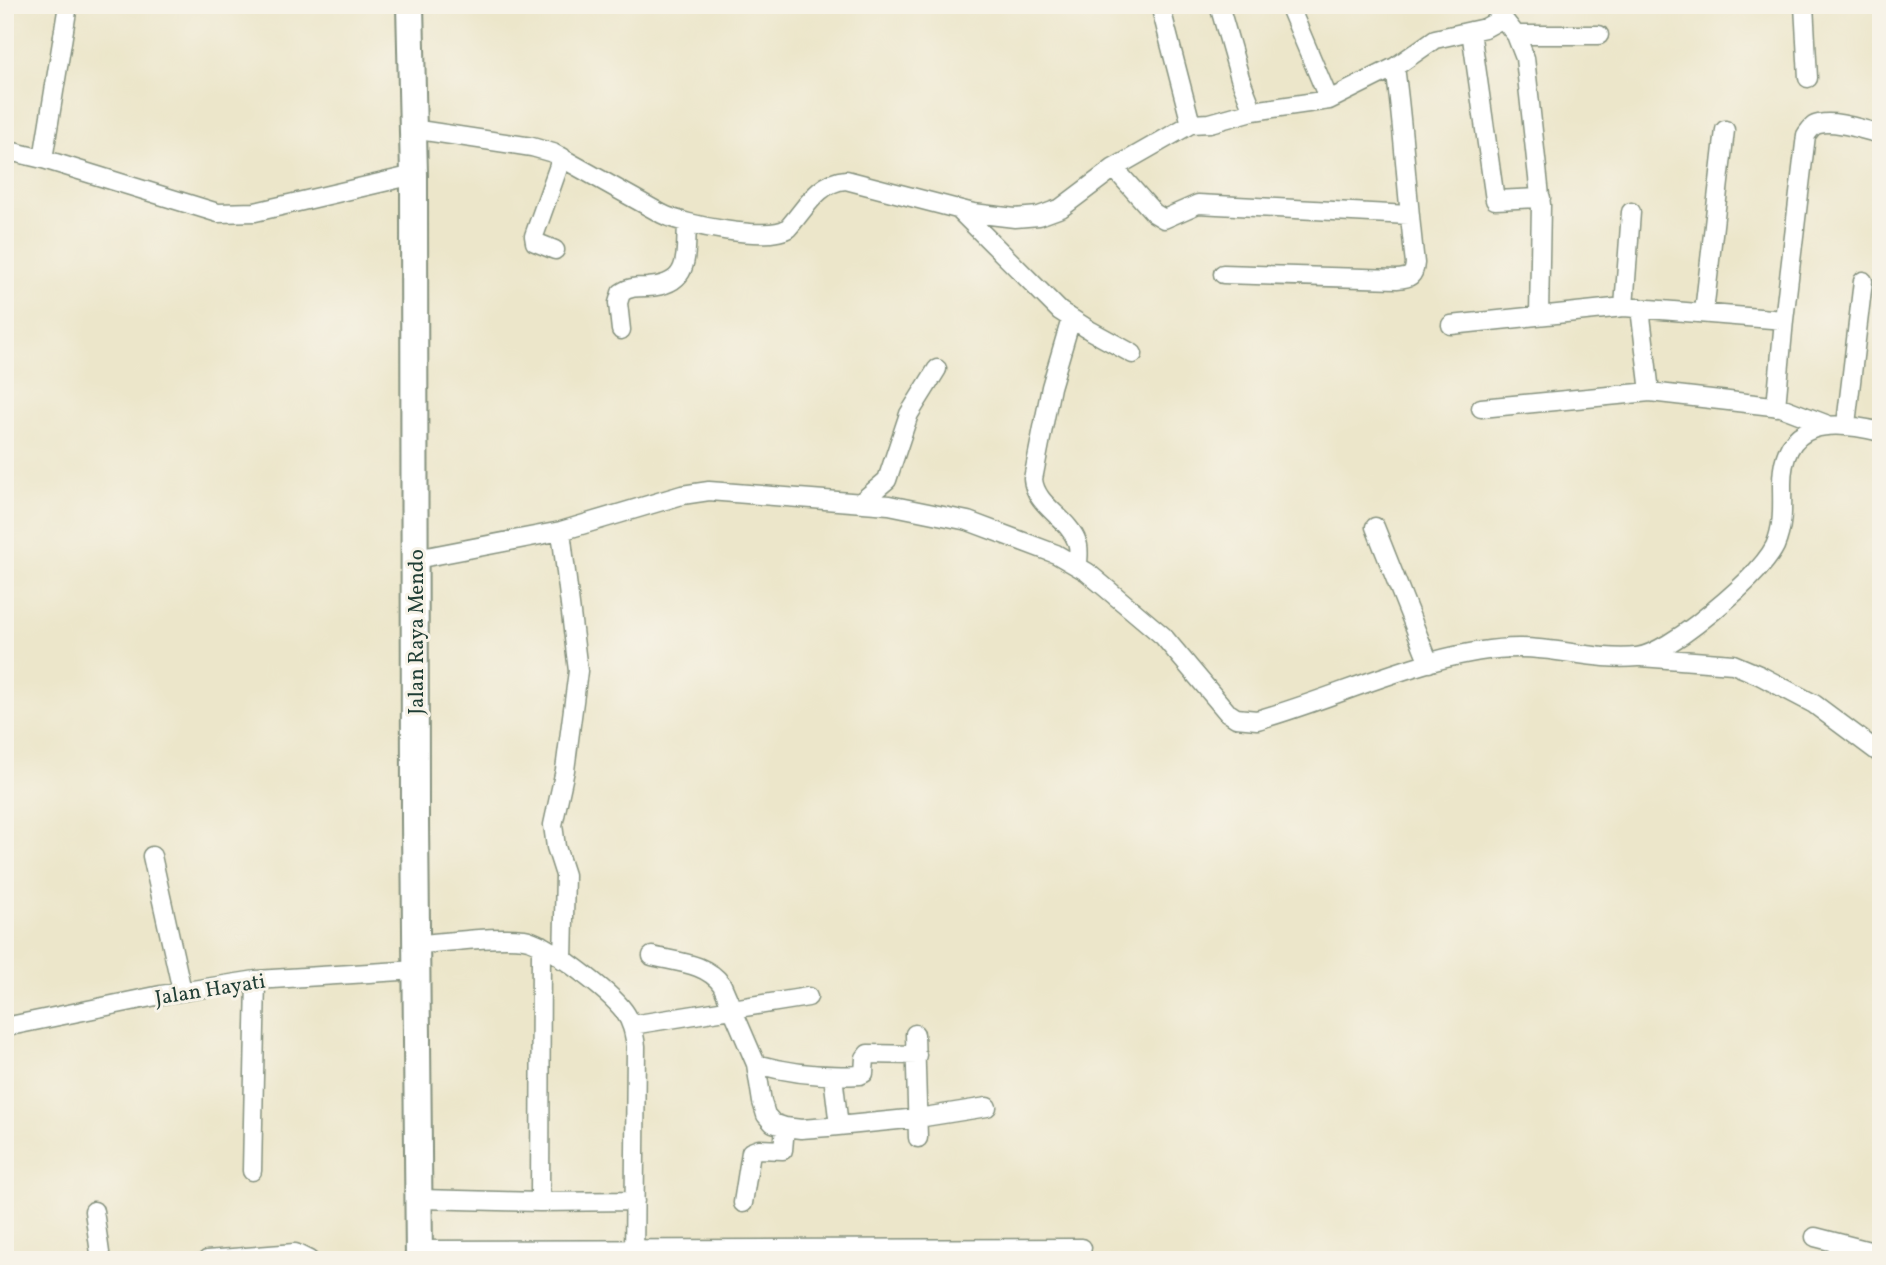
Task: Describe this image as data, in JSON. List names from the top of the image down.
{
  "streets": {
    "highway": ["Jalan Raya Mendo"],
    "street": ["Jalan Hayati"]
  },
  "crossings": [
    ["Jalan Raya Mendo", "Jalan Hayati"]
  ]
}
